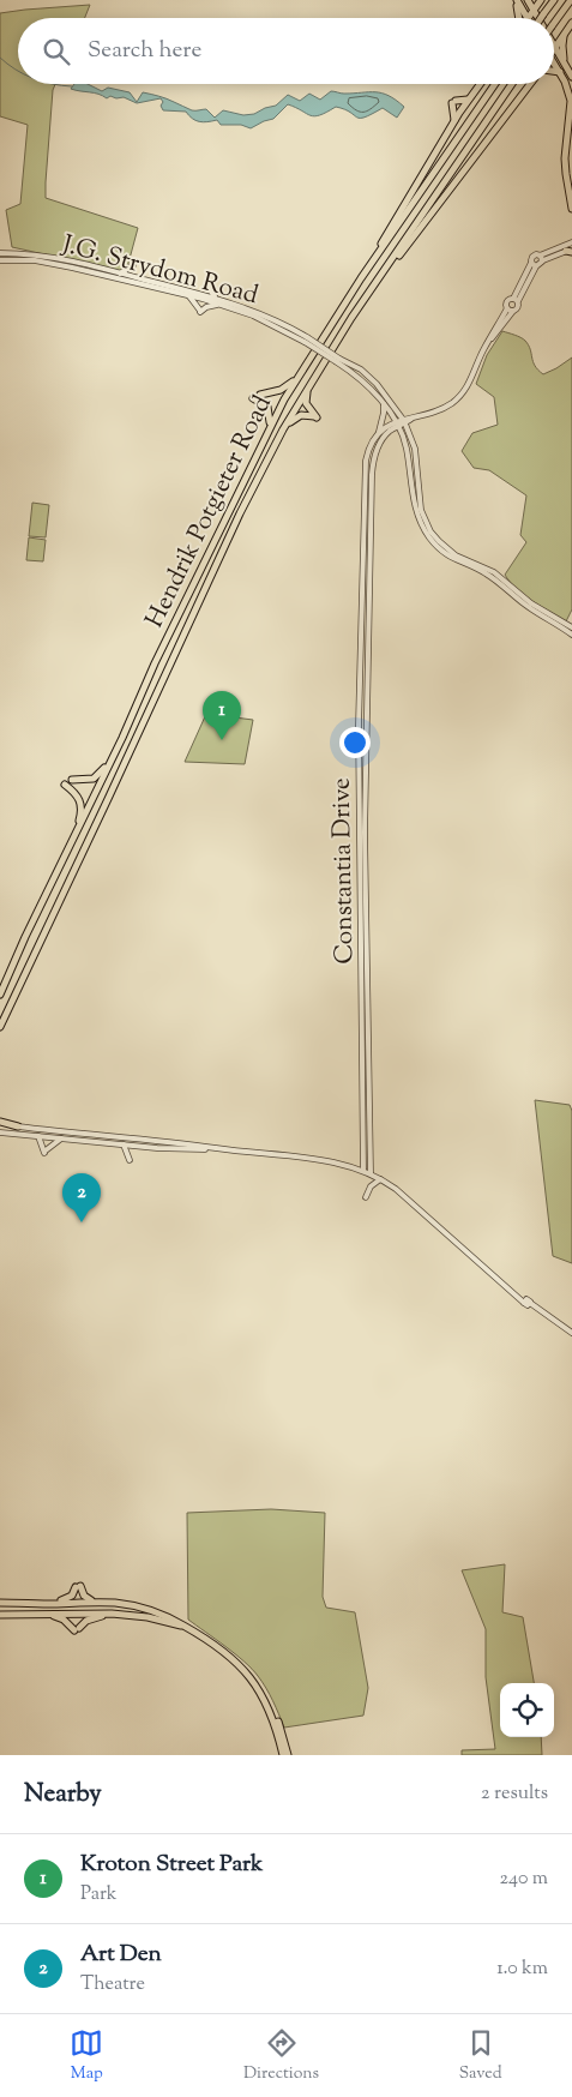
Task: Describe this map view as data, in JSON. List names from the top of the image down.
{
  "streets": {
    "main road": ["Hendrik Potgieter Road"],
    "street": ["J.G. Strydom Road", "Constantia Drive"]
  },
  "page": {
    "search": "Search here",
    "pins": ["1", "2"],
    "heading": ["Nearby", "2 results"],
    "list": [
      {
        "mark": "1",
        "name": "Kroton Street Park",
        "note": "Park",
        "value": "240 m"
      },
      {
        "mark": "2",
        "name": "Art Den",
        "note": "Theatre",
        "value": "1.0 km"
      }
    ],
    "nav": ["Map", "Directions", "Saved"]
  }
}
